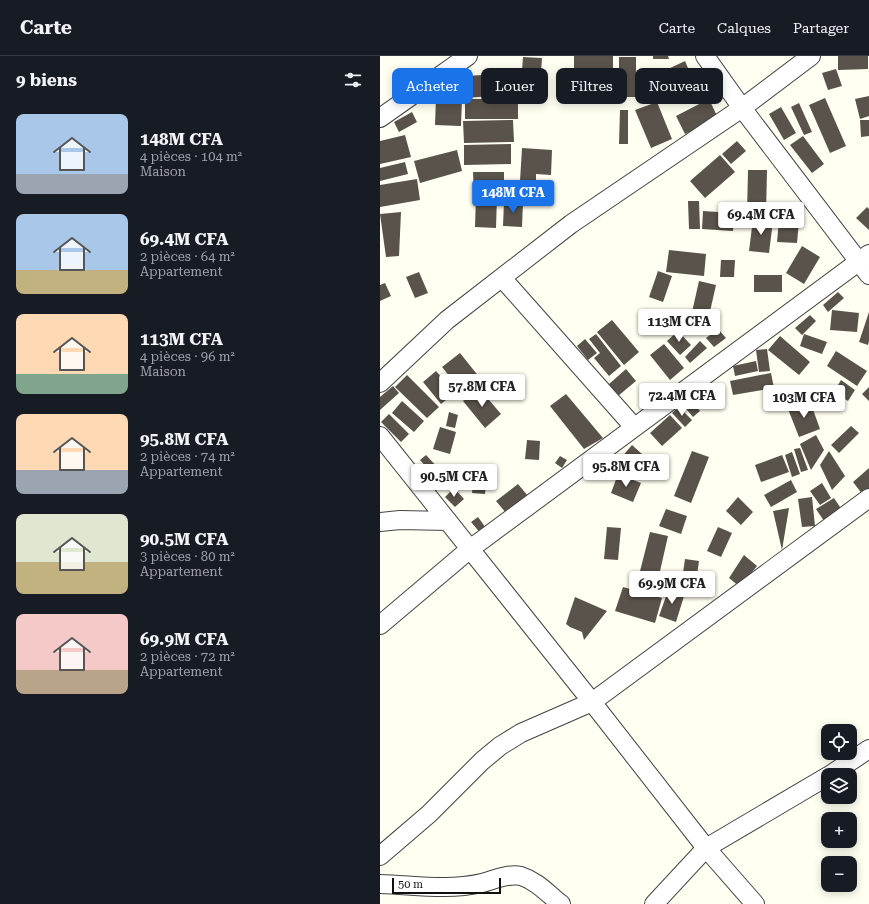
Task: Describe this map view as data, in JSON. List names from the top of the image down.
{
  "scale_bar": "50 m",
  "page": {
    "header": "Carte",
    "nav": ["Carte", "Calques", "Partager"],
    "heading": "9 biens",
    "chip": [
      "Acheter",
      "Louer",
      "Filtres",
      "Nouveau"
    ],
    "list": [
      {
        "name": "148M CFA",
        "note": "4 pièces · 104 m² · Maison"
      },
      {
        "name": "69.4M CFA",
        "note": "2 pièces · 64 m² · Appartement"
      },
      {
        "name": "113M CFA",
        "note": "4 pièces · 96 m² · Maison"
      },
      {
        "name": "95.8M CFA",
        "note": "2 pièces · 74 m² · Appartement"
      },
      {
        "name": "90.5M CFA",
        "note": "3 pièces · 80 m² · Appartement"
      },
      {
        "name": "69.9M CFA",
        "note": "2 pièces · 72 m² · Appartement"
      }
    ],
    "price": [
      "148M CFA",
      "69.4M CFA",
      "113M CFA",
      "57.8M CFA",
      "72.4M CFA",
      "103M CFA",
      "95.8M CFA",
      "90.5M CFA",
      "69.9M CFA"
    ],
    "map_buttons": ["+", "−"],
    "scale": "50 m"
  }
}
